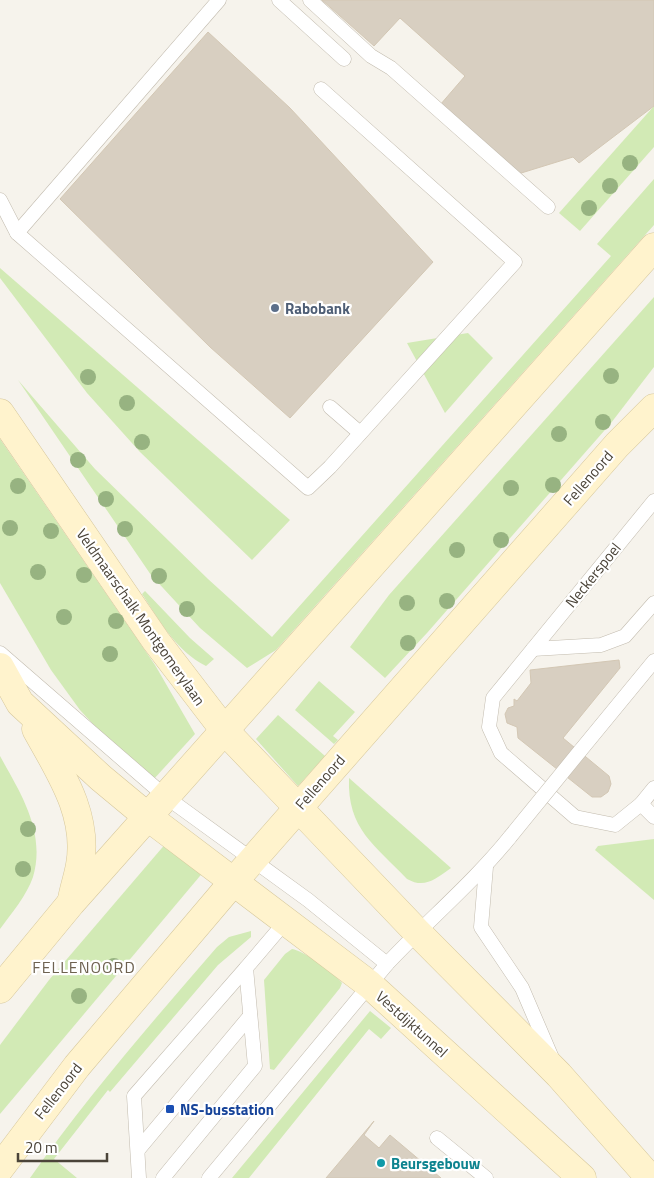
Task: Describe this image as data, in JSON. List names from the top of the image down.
{
  "streets": {
    "main road": ["Fellenoord", "Veldmaarschalk Montgomerylaan", "Vestdijktunnel"],
    "lane": ["Neckerspoel"]
  },
  "crossings": [
    ["Fellenoord", "Veldmaarschalk Montgomerylaan"],
    ["Fellenoord", "Vestdijktunnel"]
  ],
  "districts": ["FELLENOORD"],
  "places": {
    "other": ["Rabobank", "Beursgebouw"],
    "transit": ["NS-busstation"]
  },
  "scale_bar": "20 m"
}
